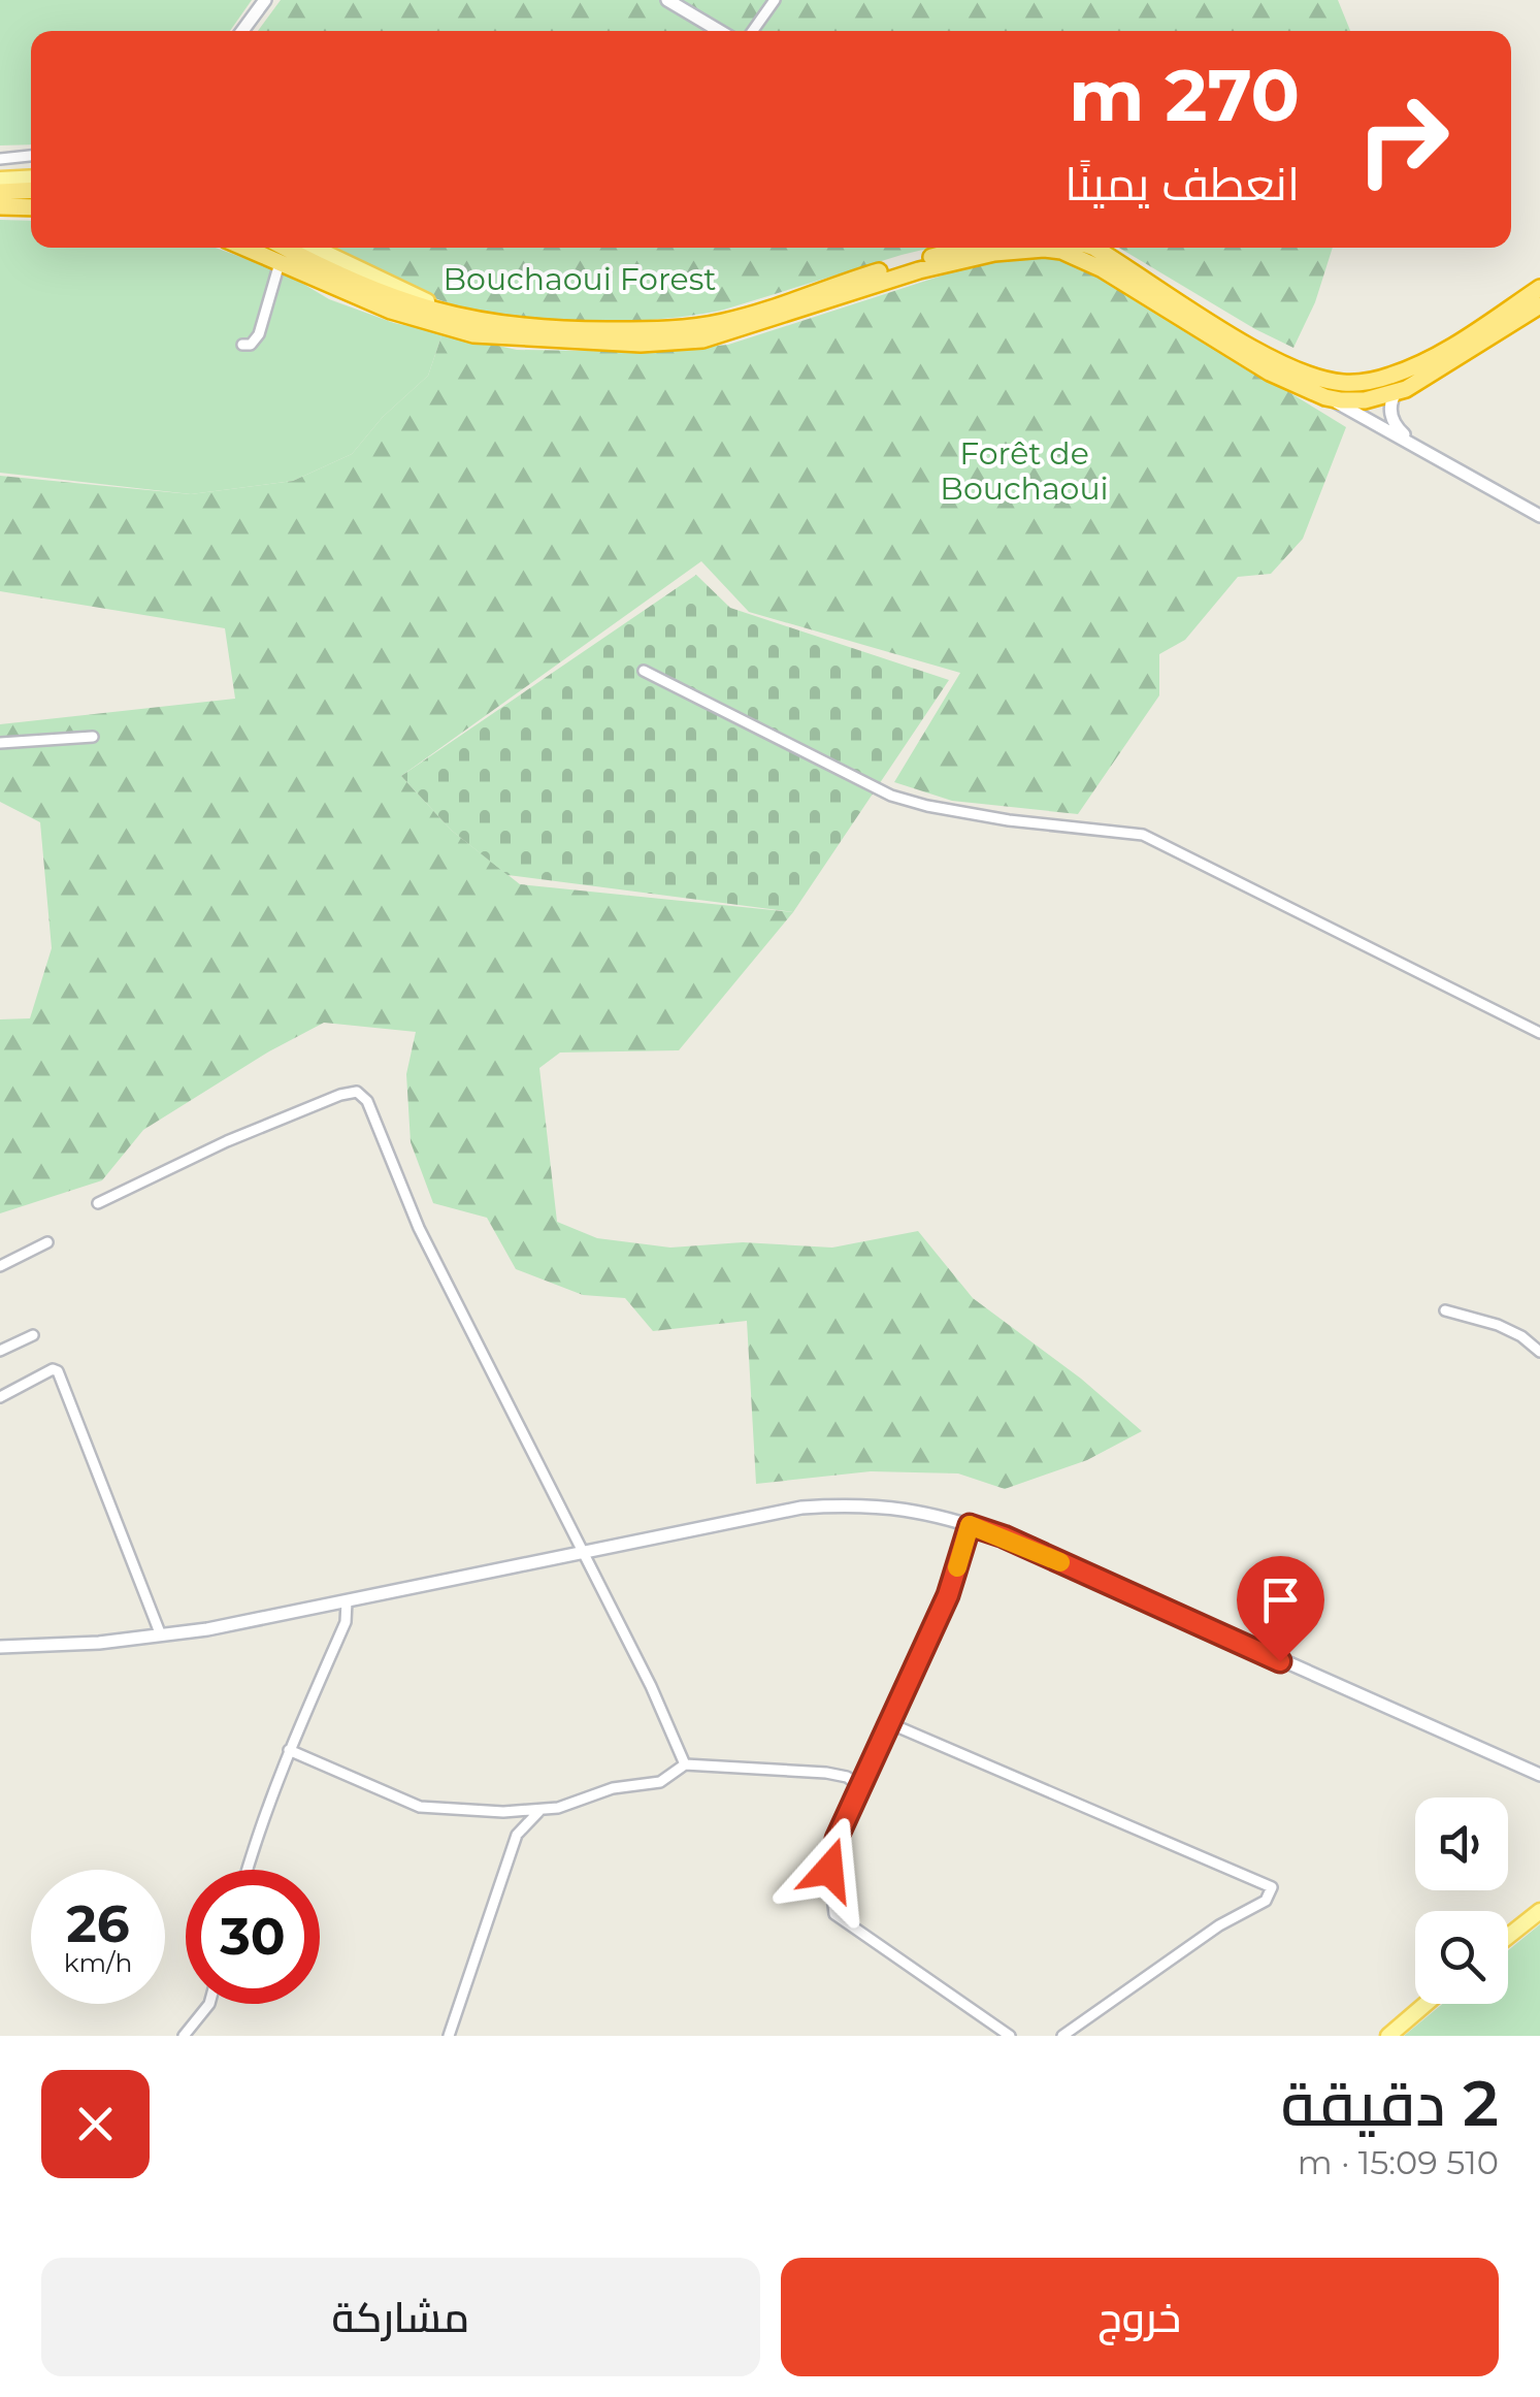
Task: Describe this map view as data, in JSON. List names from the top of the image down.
{
  "parks": ["Bouchaoui Forest", "Forêt de Bouchaoui"],
  "page": {
    "turn": ["270 m", "انعطف يمينًا"],
    "speed": "26 km/h",
    "limit": "30",
    "heading": ["2 دقيقة", "510 m · 15:09"],
    "buttons": ["خروج", "مشاركة"]
  }
}
